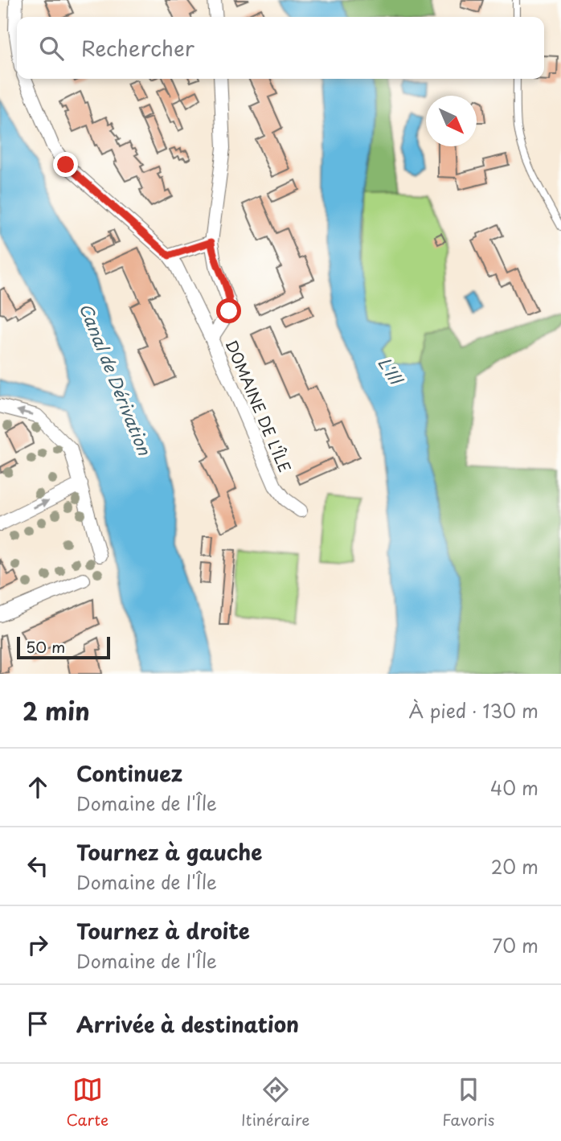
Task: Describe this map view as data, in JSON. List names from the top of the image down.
{
  "streets": {
    "street": ["DOMAINE DE L'ÎLE"]
  },
  "water": ["L'Ill", "Canal de Dérivation"],
  "scale_bar": "50 m",
  "north": "bottom right",
  "page": {
    "search": "Rechercher",
    "scale": "50 m",
    "heading": ["2 min", "À pied · 130 m"],
    "list": [
      ["Continuez", "Domaine de l'Île", "40 m"],
      ["Tournez à gauche", "Domaine de l'Île", "20 m"],
      ["Tournez à droite", "Domaine de l'Île", "70 m"],
      "Arrivée à destination"
    ],
    "nav": ["Carte", "Itinéraire", "Favoris"]
  }
}
